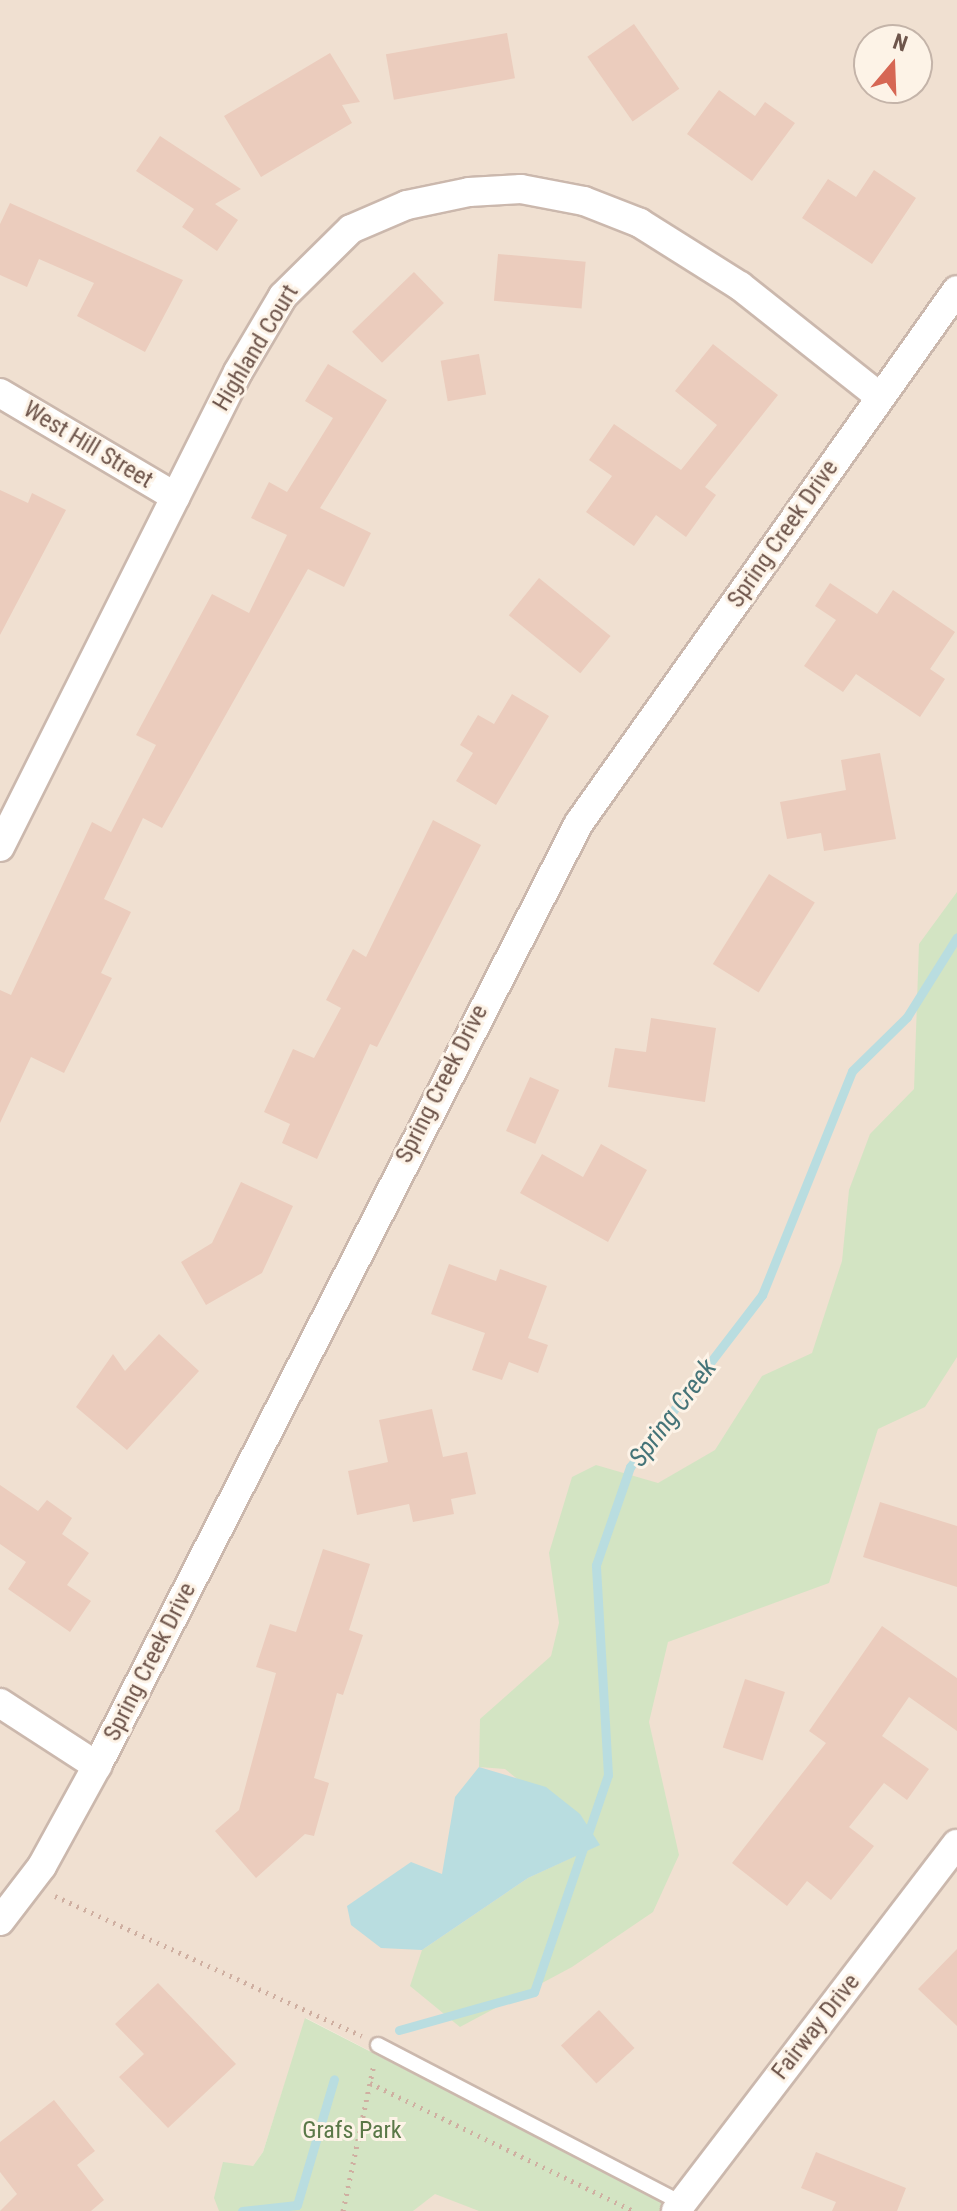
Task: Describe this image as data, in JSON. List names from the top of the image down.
{
  "streets": {
    "street": [
      "Highland Court",
      "West Hill Street",
      "Spring Creek Drive",
      "Fairway Drive"
    ]
  },
  "crossings": [
    ["Highland Court", "West Hill Street"],
    ["Highland Court", "Spring Creek Drive"]
  ],
  "water": ["Spring Creek"],
  "parks": ["Grafs Park"],
  "north": "top"
}
